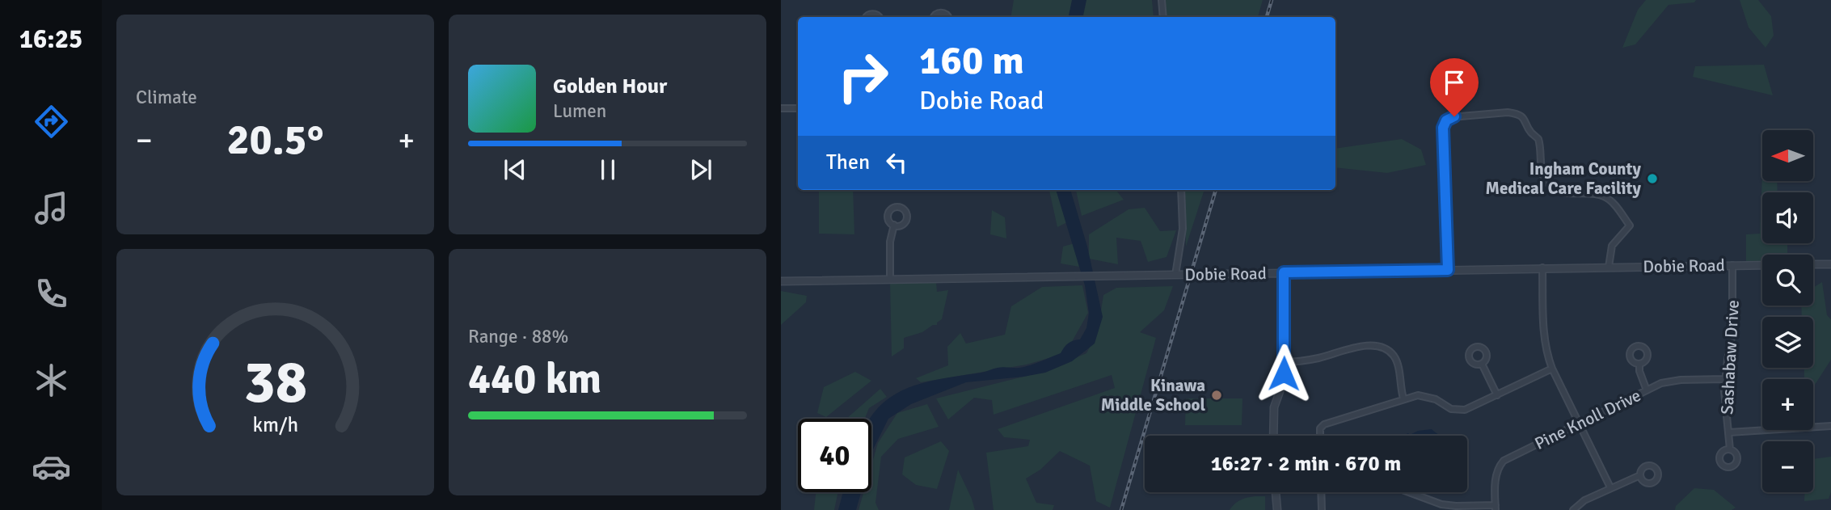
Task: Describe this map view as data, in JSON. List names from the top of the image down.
{
  "streets": {
    "street": ["Dobie Road", "Sashabaw Drive", "Pine Knoll Drive"]
  },
  "crossings": [
    ["Dobie Road", "Sashabaw Drive"],
    ["Sashabaw Drive", "Pine Knoll Drive"]
  ],
  "places": ["Ingham County Medical Care Facility", "Kinawa Middle School"],
  "north": "left",
  "page": {
    "tabs": "16:25",
    "tile": [
      "Climate",
      ["Range · 88%", "440 km"]
    ],
    "turn": ["160 m", "Dobie Road"],
    "song": ["Golden Hour", "Lumen"],
    "heat": ["−", "20.5°", "+"],
    "map_buttons": ["+", "−"],
    "then": "Then",
    "limit": "40",
    "trip": "16:27 · 2 min · 670 m",
    "gauge": ["38", "km/h"]
  }
}
